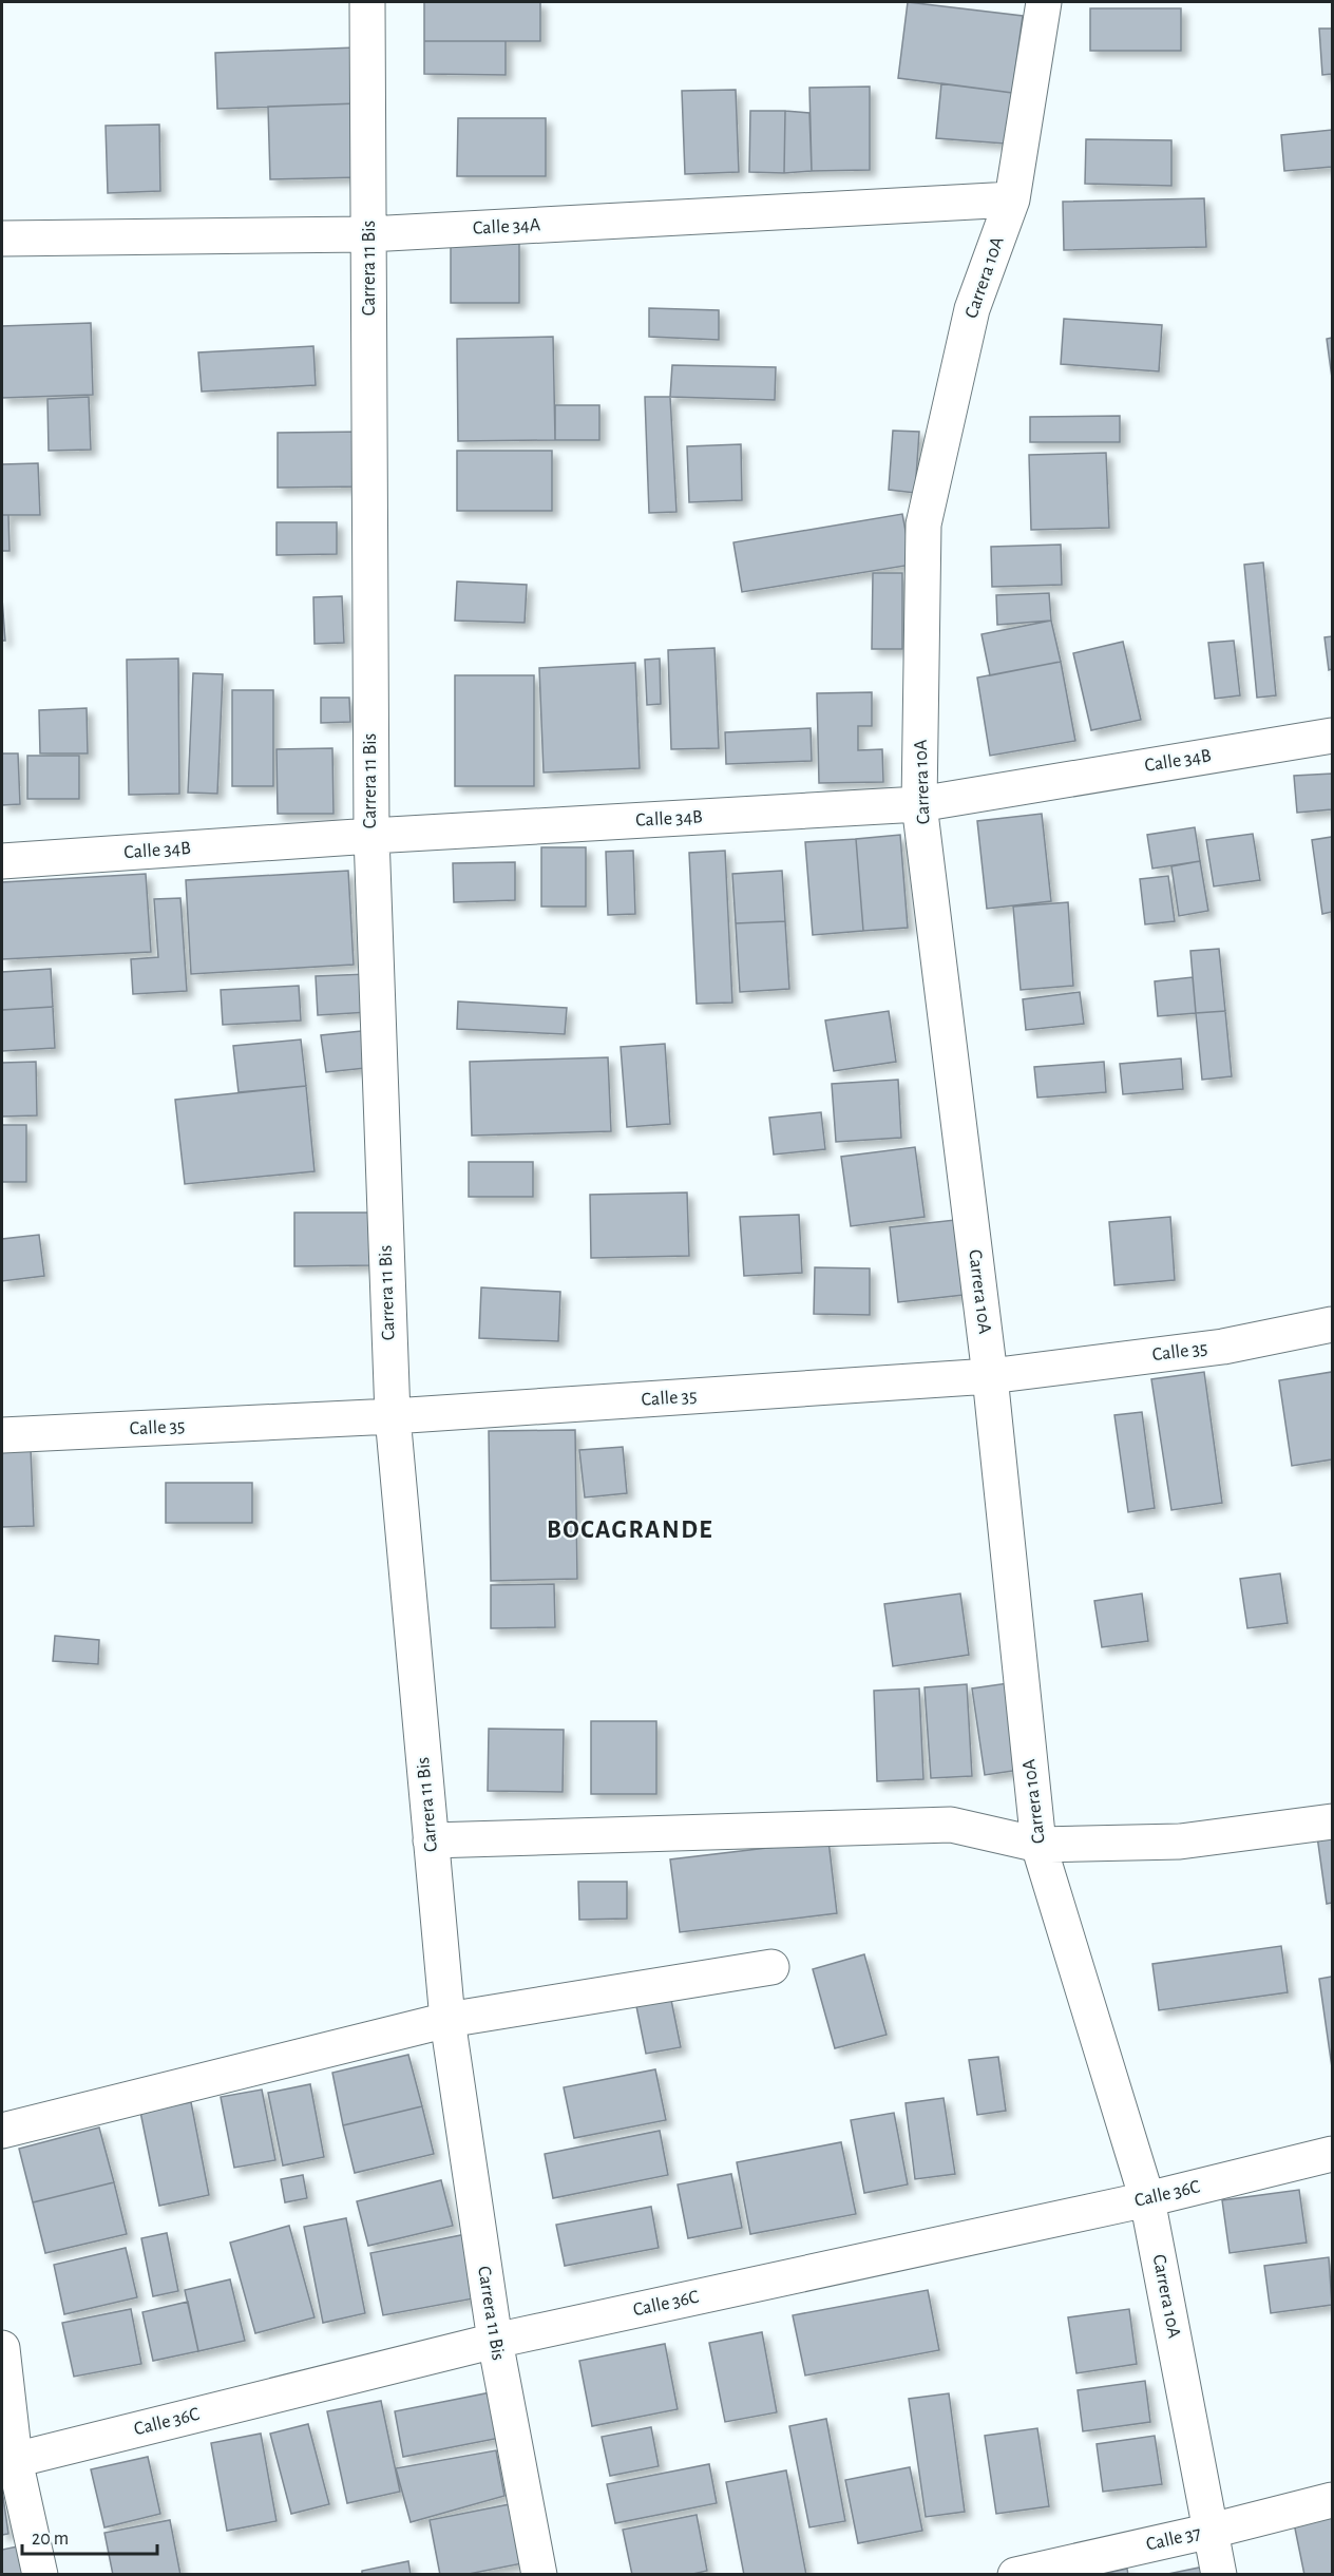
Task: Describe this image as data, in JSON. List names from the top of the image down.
{
  "streets": {
    "street": [
      "Calle 34A",
      "Carrera 11 Bis",
      "Carrera 10A",
      "Calle 34B",
      "Calle 35",
      "Calle 36C",
      "Calle 37"
    ]
  },
  "crossings": [
    ["Calle 34A", "Carrera 11 Bis"],
    ["Calle 34A", "Carrera 10A"],
    ["Carrera 11 Bis", "Calle 34B"],
    ["Carrera 11 Bis", "Calle 35"],
    ["Carrera 11 Bis", "Calle 36C"],
    ["Carrera 10A", "Calle 34B"],
    ["Carrera 10A", "Calle 35"],
    ["Carrera 10A", "Calle 36C"],
    ["Carrera 10A", "Calle 37"]
  ],
  "districts": ["BOCAGRANDE"],
  "scale_bar": "20 m"
}
